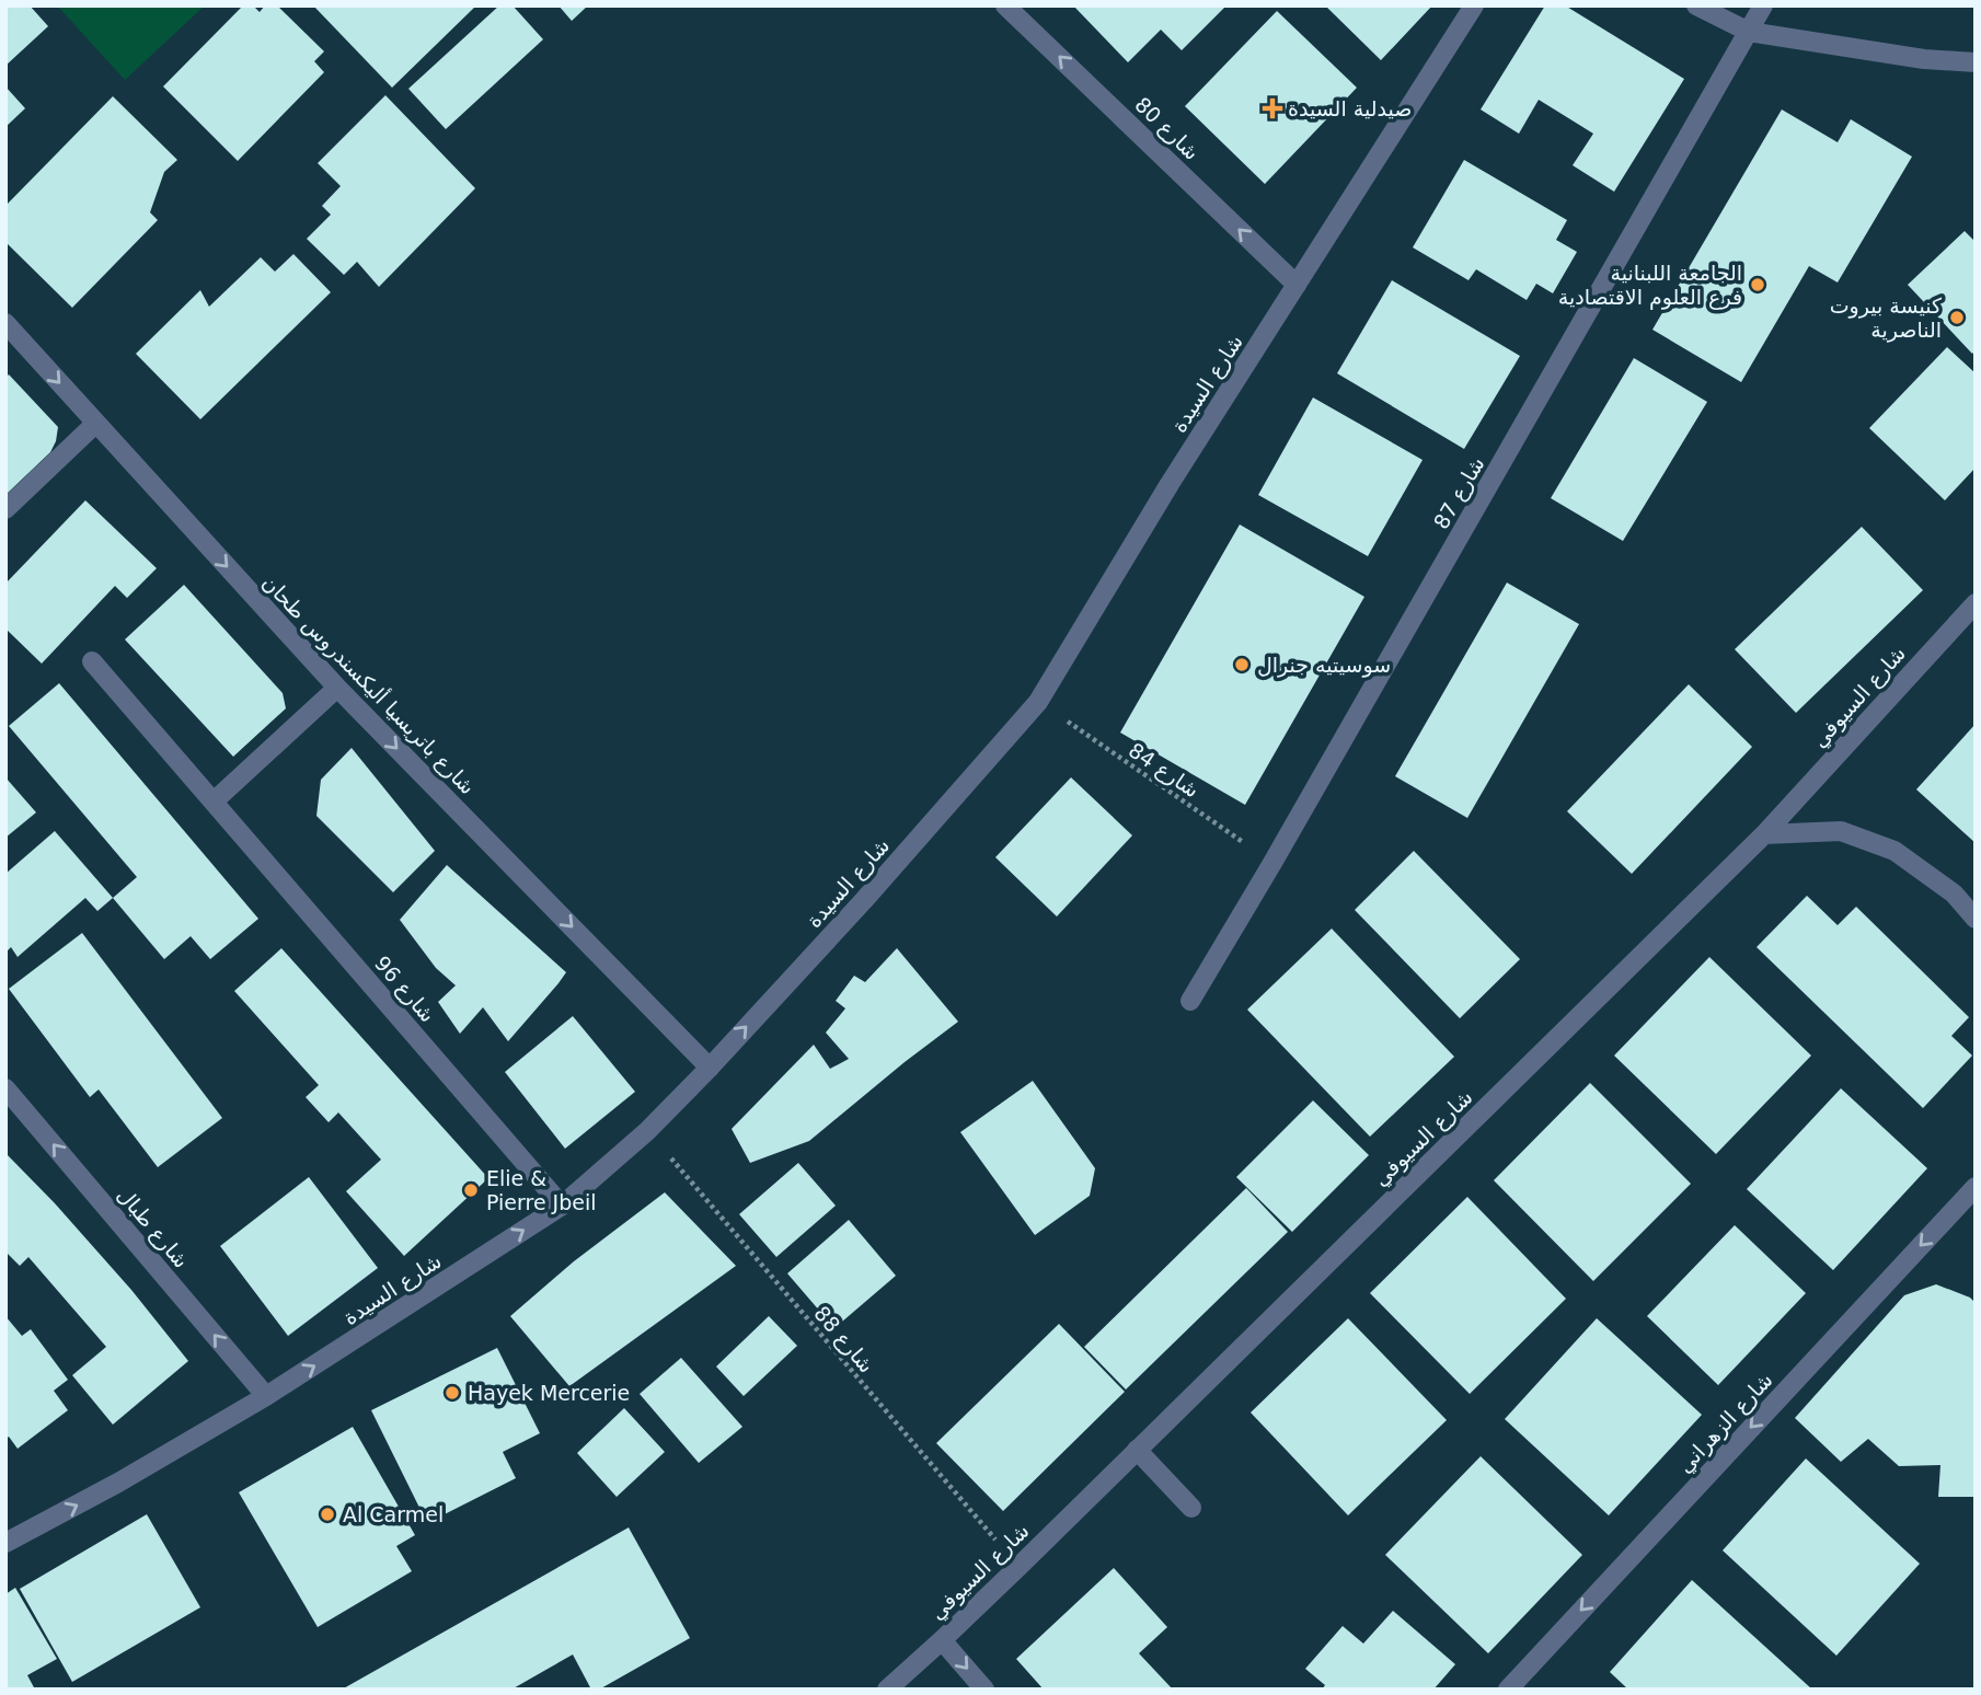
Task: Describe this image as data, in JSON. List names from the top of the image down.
{
  "streets": {
    "street": [
      "شارع 80",
      "شارع السيدة",
      "شارع 87",
      "شارع باتريسيا أليكسندروس طحان",
      "شارع السيوفي",
      "شارع 96",
      "شارع طبال",
      "شارع الزهراني"
    ],
    "path": ["شارع 84", "شارع 88"]
  },
  "crossings": [
    ["شارع 80", "شارع السيدة"],
    ["شارع السيدة", "شارع باتريسيا أليكسندروس طحان"],
    ["شارع السيدة", "شارع 84"],
    ["شارع السيدة", "شارع 96"],
    ["شارع السيدة", "شارع طبال"],
    ["شارع السيدة", "شارع 88"],
    ["شارع 87", "شارع 84"],
    ["شارع السيوفي", "شارع 88"]
  ],
  "one_way": [
    "شارع 80",
    "شارع السيدة",
    "شارع باتريسيا أليكسندروس طحان",
    "شارع طبال",
    "شارع الزهراني"
  ],
  "places": {
    "health": ["صيدلية السيدة"],
    "other": [
      "الجامعة اللبنانية فرع العلوم الاقتصادية",
      "كنيسة بيروت الناصرية",
      "سوسيتيه جنرال",
      "Elie & Pierre Jbeil",
      "Hayek Mercerie",
      "Al Carmel"
    ]
  }
}
